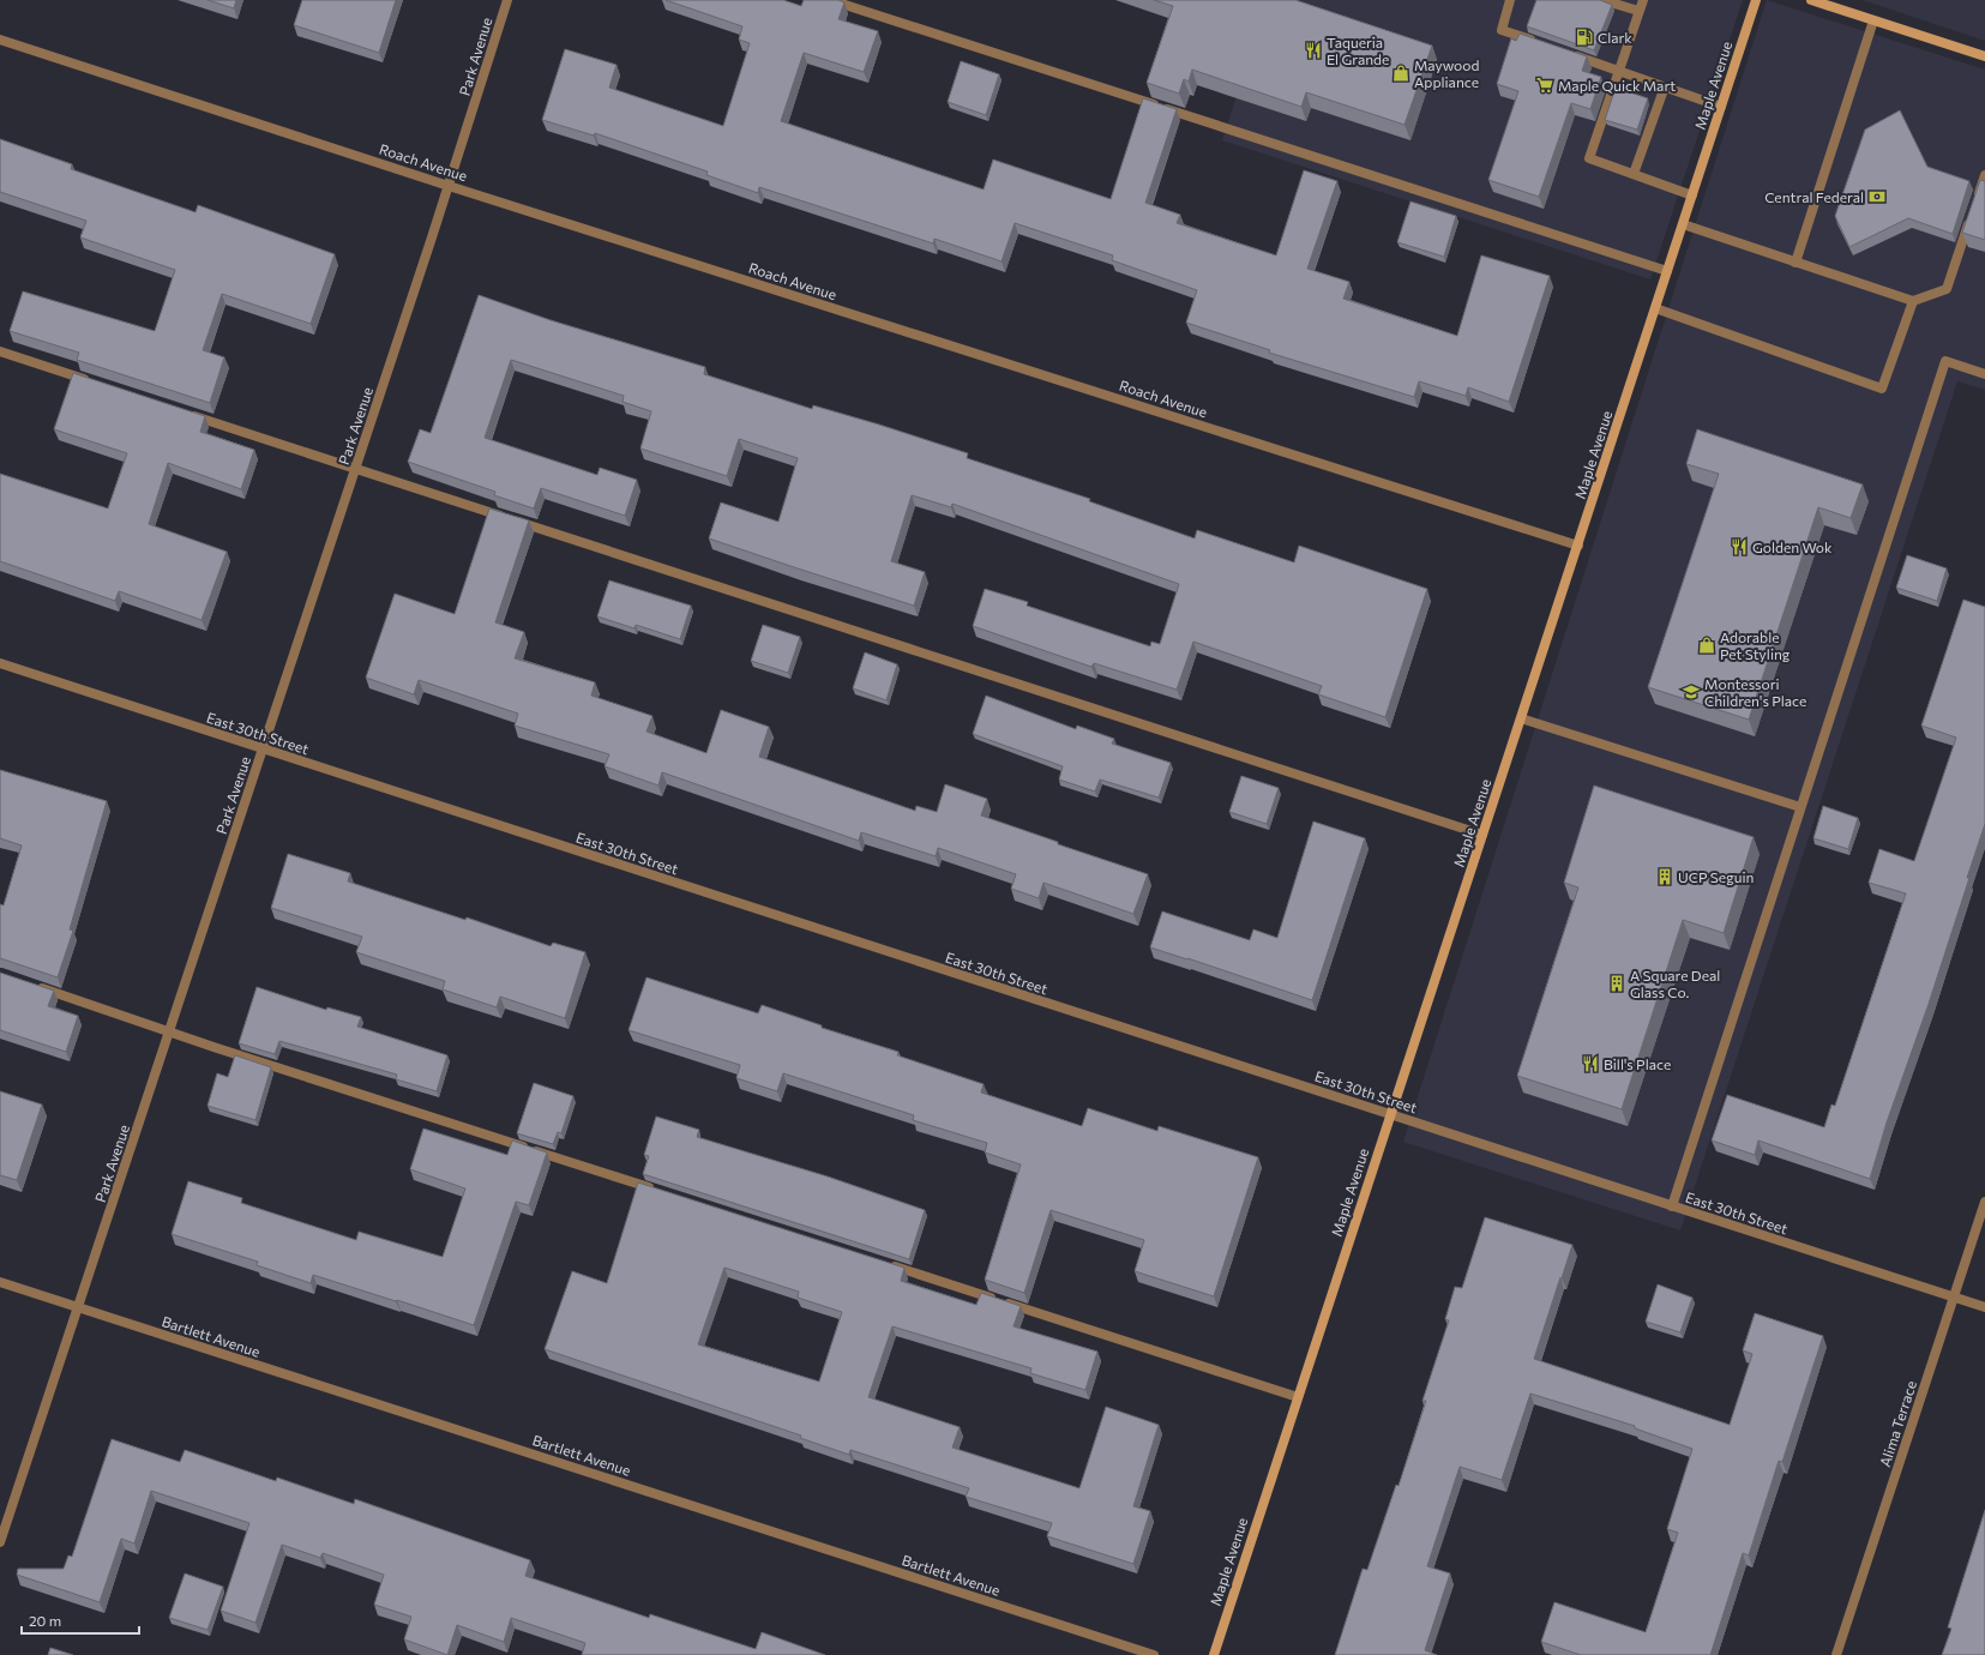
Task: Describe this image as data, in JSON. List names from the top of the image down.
{
  "streets": {
    "street": [
      "Park Avenue",
      "Maple Avenue",
      "Roach Avenue",
      "East 30th Street",
      "Bartlett Avenue",
      "Alima Terrace"
    ]
  },
  "crossings": [
    ["Park Avenue", "Roach Avenue"],
    ["Park Avenue", "East 30th Street"],
    ["Park Avenue", "Bartlett Avenue"],
    ["Maple Avenue", "Roach Avenue"],
    ["Maple Avenue", "East 30th Street"],
    ["East 30th Street", "Alima Terrace"]
  ],
  "places": {
    "fuel station": ["Clark"],
    "restaurant": ["Taqueria El Grande", "Golden Wok", "Bill's Place"],
    "shop": ["Maywood Appliance", "Adorable Pet Styling"],
    "supermarket": ["Maple Quick Mart"],
    "bank": ["Central Federal"],
    "school or university": ["Montessori Children's Place"],
    "building": ["UCP Seguin", "A Square Deal Glass Co."]
  },
  "scale_bar": "20 m"
}
